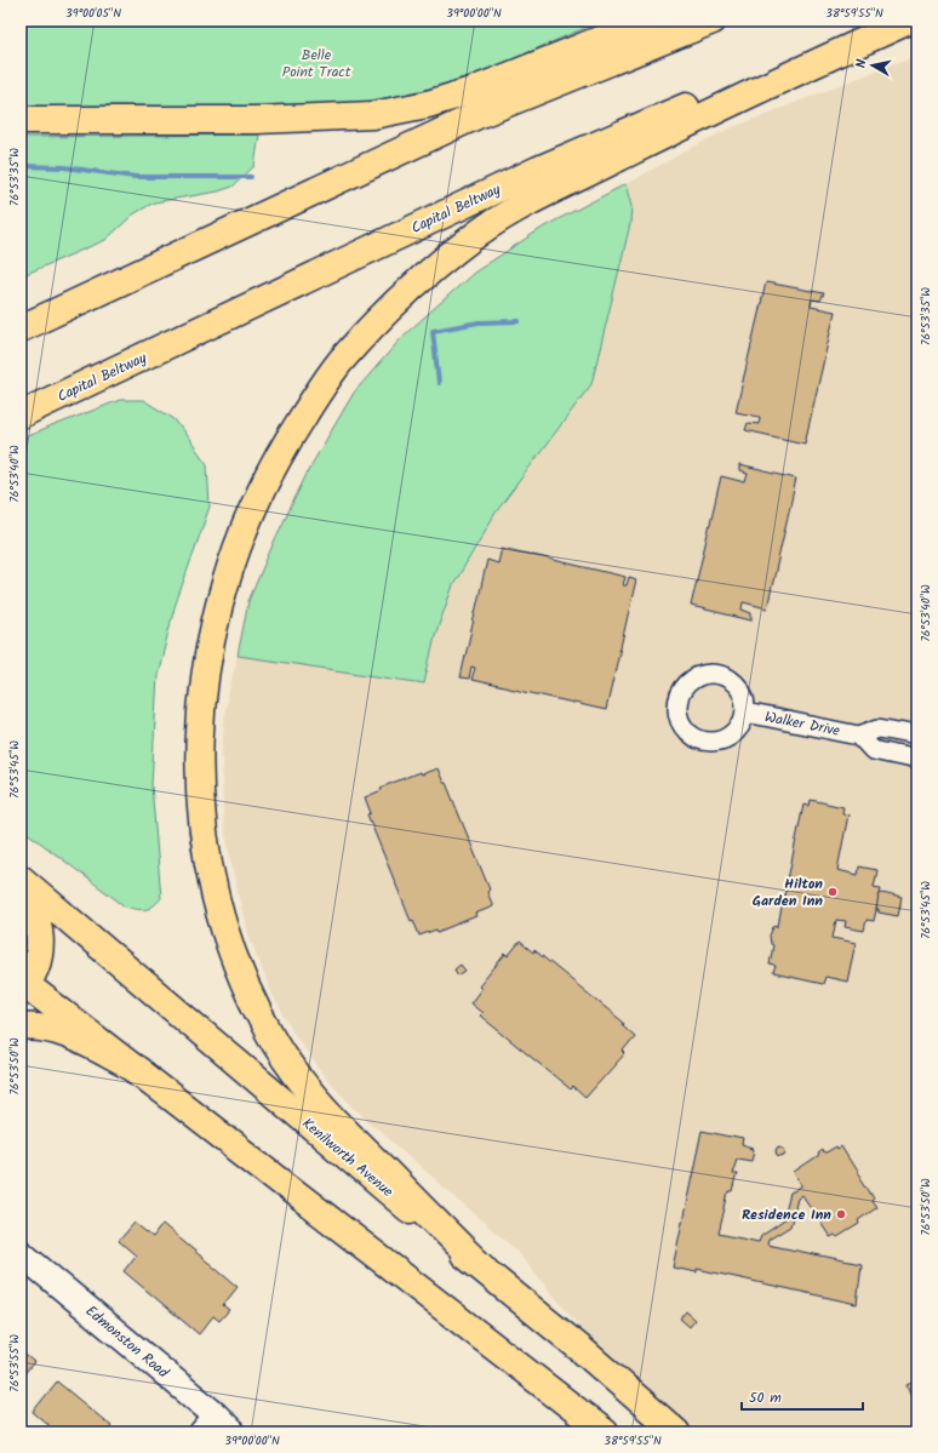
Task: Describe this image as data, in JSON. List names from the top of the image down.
{
  "streets": {
    "main road": ["Capital Beltway", "Kenilworth Avenue"],
    "street": ["Walker Drive", "Edmonston Road"]
  },
  "parks": ["Belle Point Tract"],
  "places": ["Hilton Garden Inn", "Residence Inn"],
  "scale_bar": "50 m",
  "north": "left",
  "coordinates": [
    "39°00'05\"N",
    "39°00'00\"N",
    "38°59'55\"N",
    "76°53'35\"W",
    "76°53'40\"W",
    "76°53'45\"W",
    "76°53'50\"W",
    "76°53'55\"W"
  ]
}
